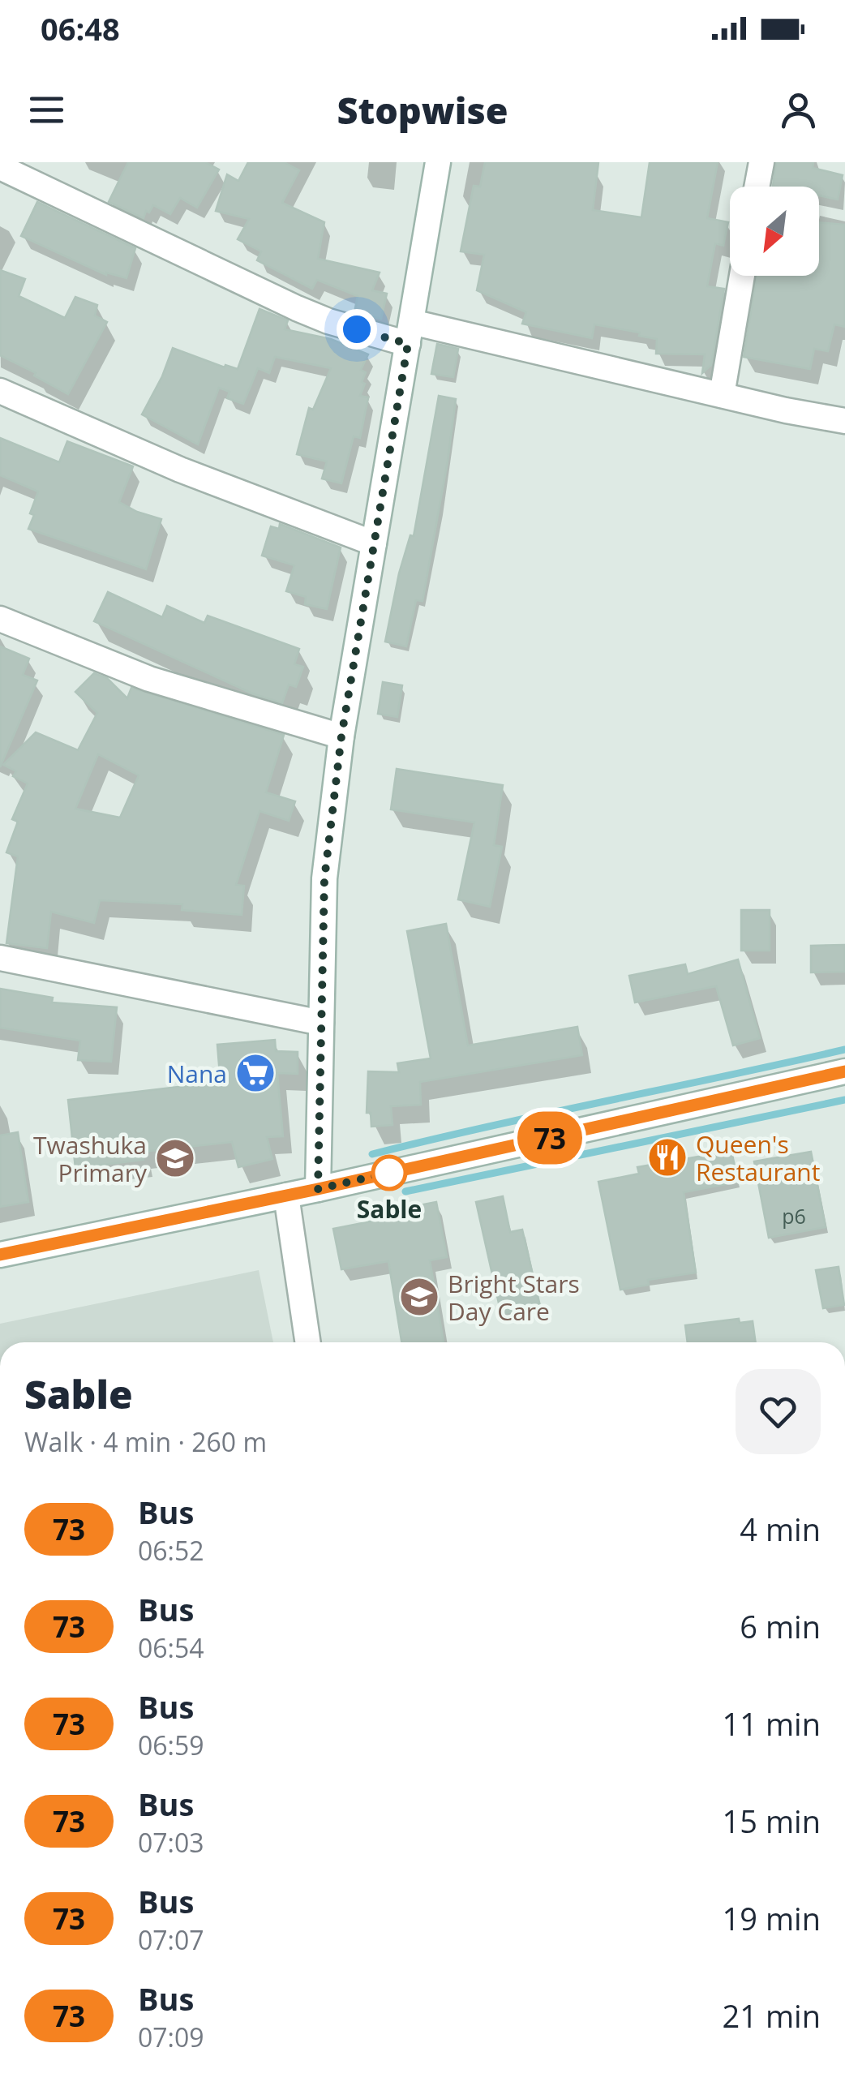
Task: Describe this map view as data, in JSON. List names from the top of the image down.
{
  "places": {
    "supermarket": ["Nana"],
    "restaurant": ["Queen's Restaurant"],
    "school or university": ["Twashuka Primary", "Bright Stars Day Care"],
    "other": ["Sable"]
  },
  "lines": ["bus line 73"],
  "house_numbers": ["p6"],
  "north": "bottom left",
  "page": {
    "status": "06:48",
    "header": "Stopwise",
    "on_map": "73",
    "heading": ["Sable", "Walk · 4 min · 260 m"],
    "list": [
      {
        "mark": "73",
        "name": "Bus",
        "note": "06:52",
        "value": "4 min"
      },
      {
        "mark": "73",
        "name": "Bus",
        "note": "06:54",
        "value": "6 min"
      },
      {
        "mark": "73",
        "name": "Bus",
        "note": "06:59",
        "value": "11 min"
      },
      {
        "mark": "73",
        "name": "Bus",
        "note": "07:03",
        "value": "15 min"
      },
      {
        "mark": "73",
        "name": "Bus",
        "note": "07:07",
        "value": "19 min"
      },
      {
        "mark": "73",
        "name": "Bus",
        "note": "07:09",
        "value": "21 min"
      }
    ]
  }
}
